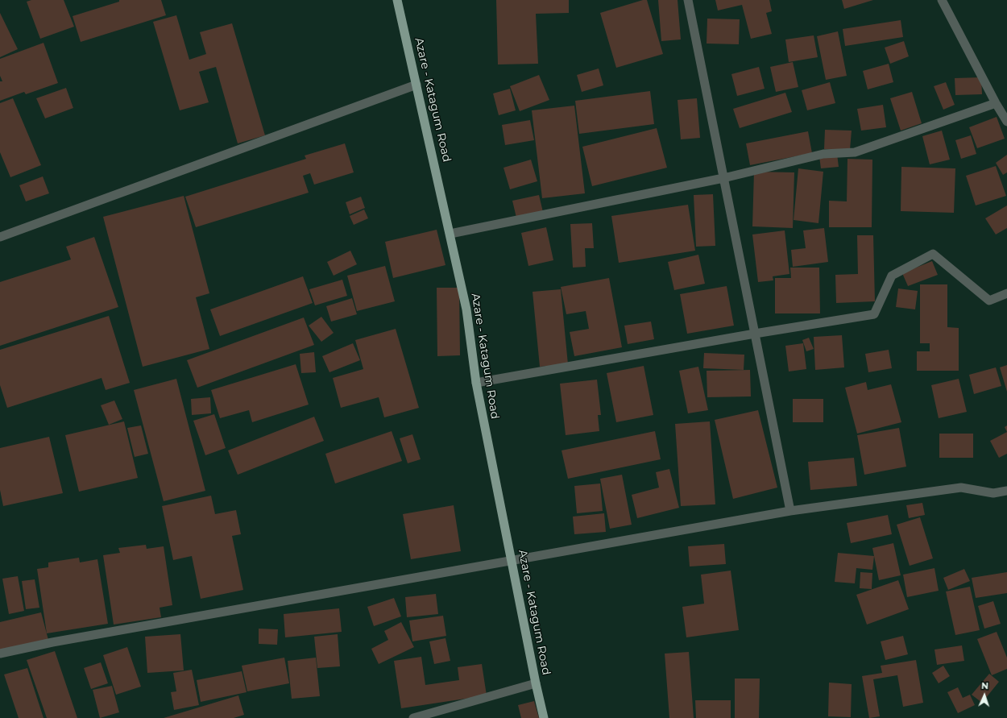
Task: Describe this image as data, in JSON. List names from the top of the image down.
{
  "streets": {
    "main road": ["Azare - Katagum Road"]
  },
  "north": "top"
}
